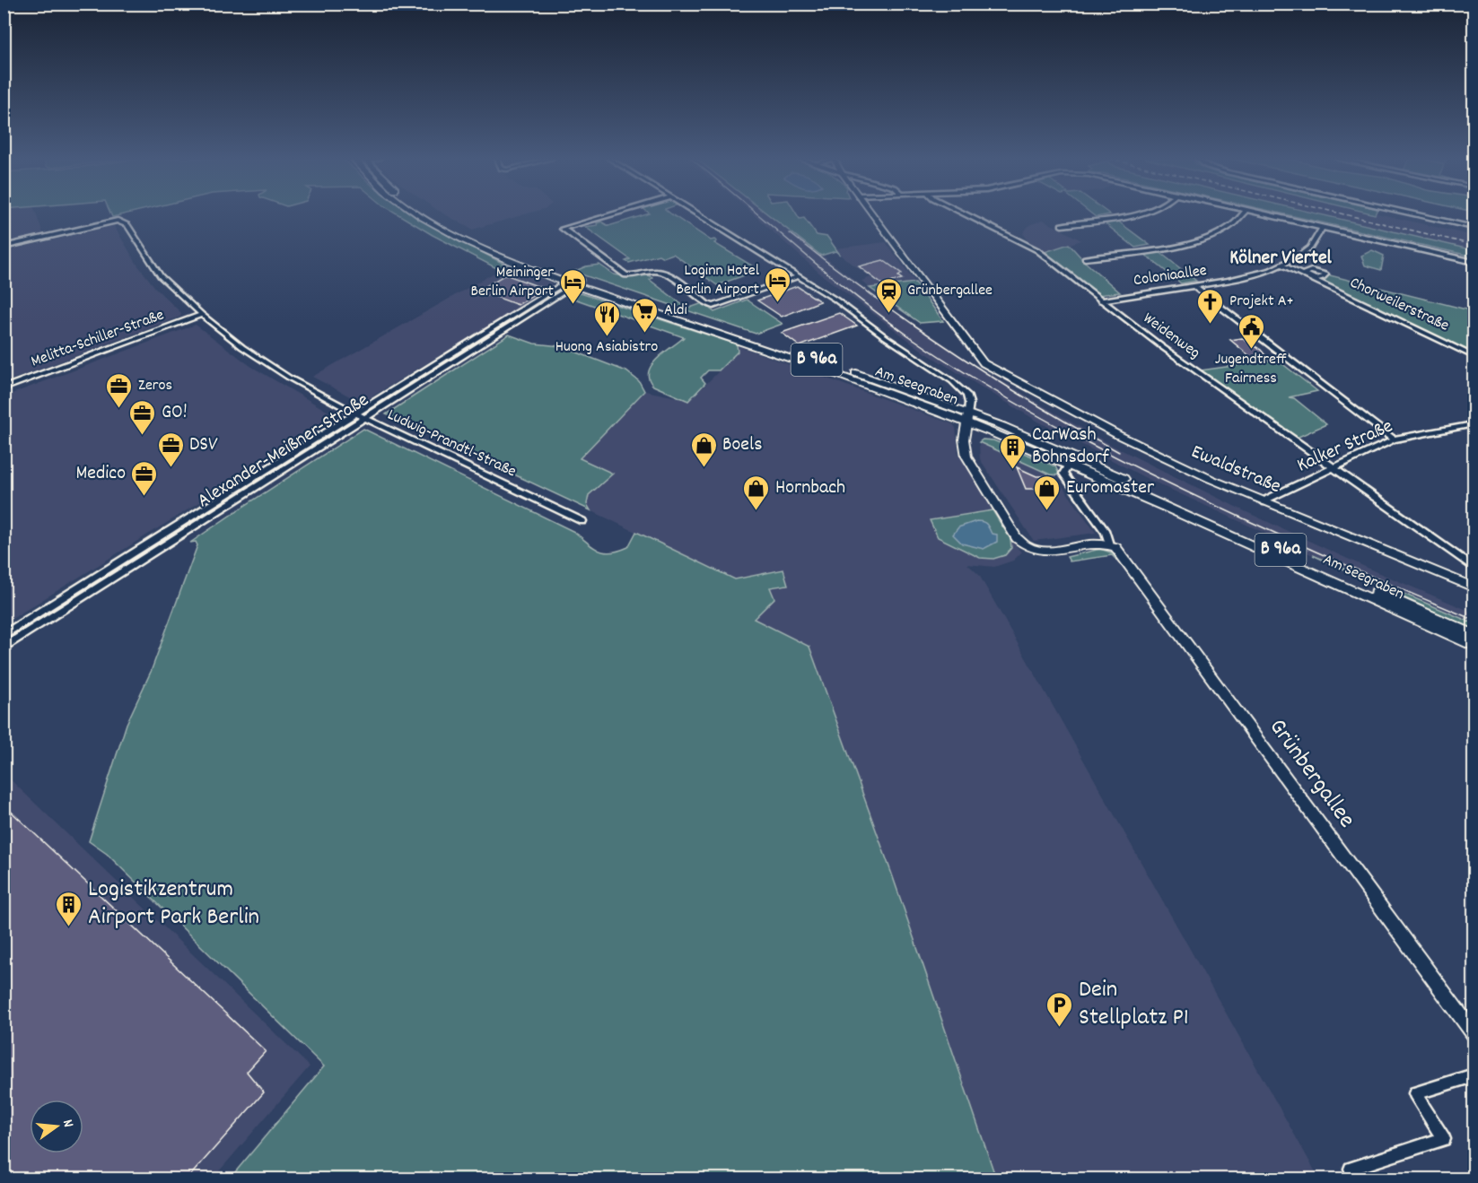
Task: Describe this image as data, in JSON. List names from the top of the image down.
{
  "streets": {
    "main road": ["B 96a", "Am Seegraben"],
    "street": [
      "Coloniaallee",
      "Chorweilerstraße",
      "Weidenweg",
      "Melitta-Schiller-Straße",
      "Ludwig-Prandtl-Straße",
      "Kalker Straße",
      "Alexander-Meißner-Straße",
      "Ewaldstraße",
      "Grünbergallee"
    ]
  },
  "crossings": [
    ["Coloniaallee", "Chorweilerstraße"],
    ["Coloniaallee", "Weidenweg"],
    ["Weidenweg", "Kalker Straße"],
    ["Melitta-Schiller-Straße", "Ludwig-Prandtl-Straße"],
    ["Am Seegraben", "Alexander-Meißner-Straße"],
    ["Am Seegraben", "Grünbergallee"],
    ["Ludwig-Prandtl-Straße", "Alexander-Meißner-Straße"],
    ["Kalker Straße", "Ewaldstraße"]
  ],
  "districts": ["Kölner Viertel"],
  "places": {
    "hotel": ["Loginn Hotel Berlin Airport", "Meininger Berlin Airport"],
    "station": ["Grünbergallee"],
    "church": ["Projekt A+"],
    "supermarket": ["Aldi"],
    "restaurant": ["Huong Asiabistro"],
    "public building": ["Jugendtreff Fairness"],
    "office": [
      "Zeros",
      "GO!",
      "DSV",
      "Medico"
    ],
    "shop": ["Boels", "Hornbach", "Euromaster"],
    "building": ["CarWash Bohnsdorf", "Logistikzentrum Airport Park Berlin"],
    "parking": ["Dein Stellplatz P1"]
  },
  "north": "right"
}
